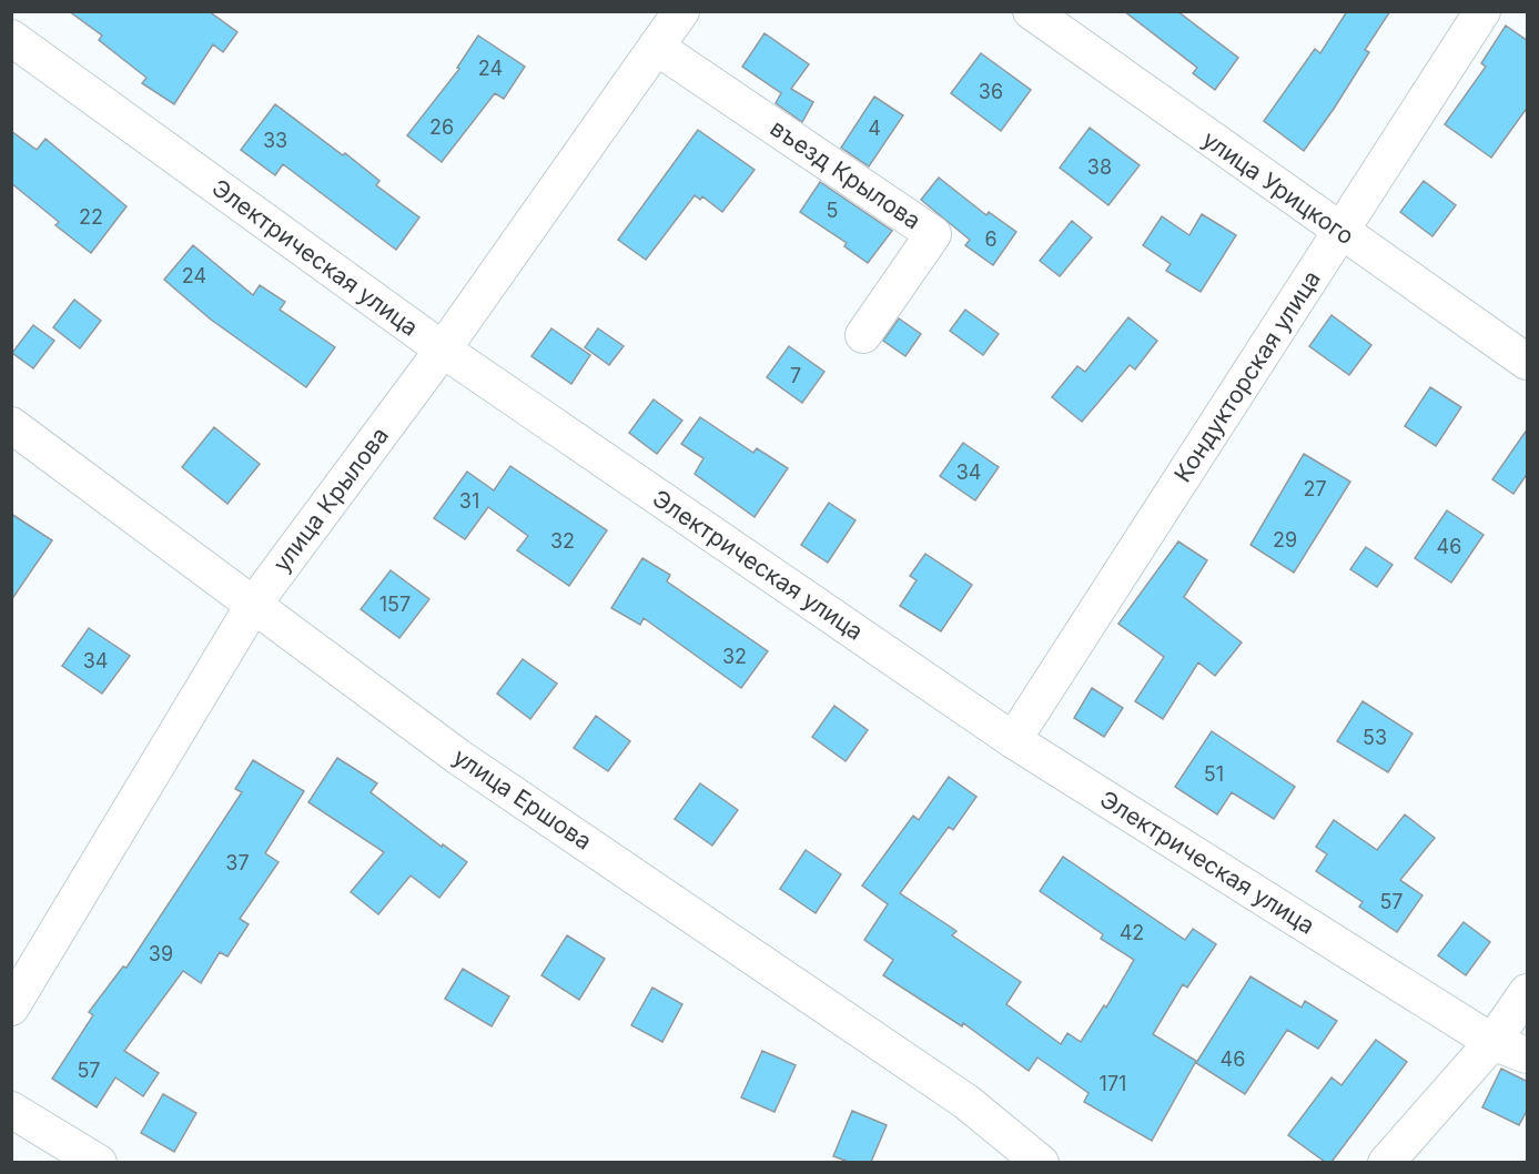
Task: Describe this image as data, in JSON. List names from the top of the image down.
{
  "streets": {
    "street": [
      "въезд Крылова",
      "улица Урицкого",
      "Электрическая улица",
      "Кондукторская улица",
      "улица Крылова",
      "улица Ершова"
    ]
  },
  "crossings": [
    ["въезд Крылова", "улица Крылова"],
    ["улица Урицкого", "Кондукторская улица"],
    ["Электрическая улица", "Кондукторская улица"],
    ["Электрическая улица", "улица Крылова"],
    ["улица Крылова", "улица Ершова"]
  ],
  "house_numbers": [
    "24",
    "36",
    "26",
    "4",
    "33",
    "38",
    "5",
    "22",
    "6",
    "24",
    "7",
    "34",
    "27",
    "31",
    "29",
    "32",
    "46",
    "157",
    "32",
    "34",
    "53",
    "51",
    "37",
    "57",
    "42",
    "39",
    "46",
    "57",
    "171"
  ]
}
